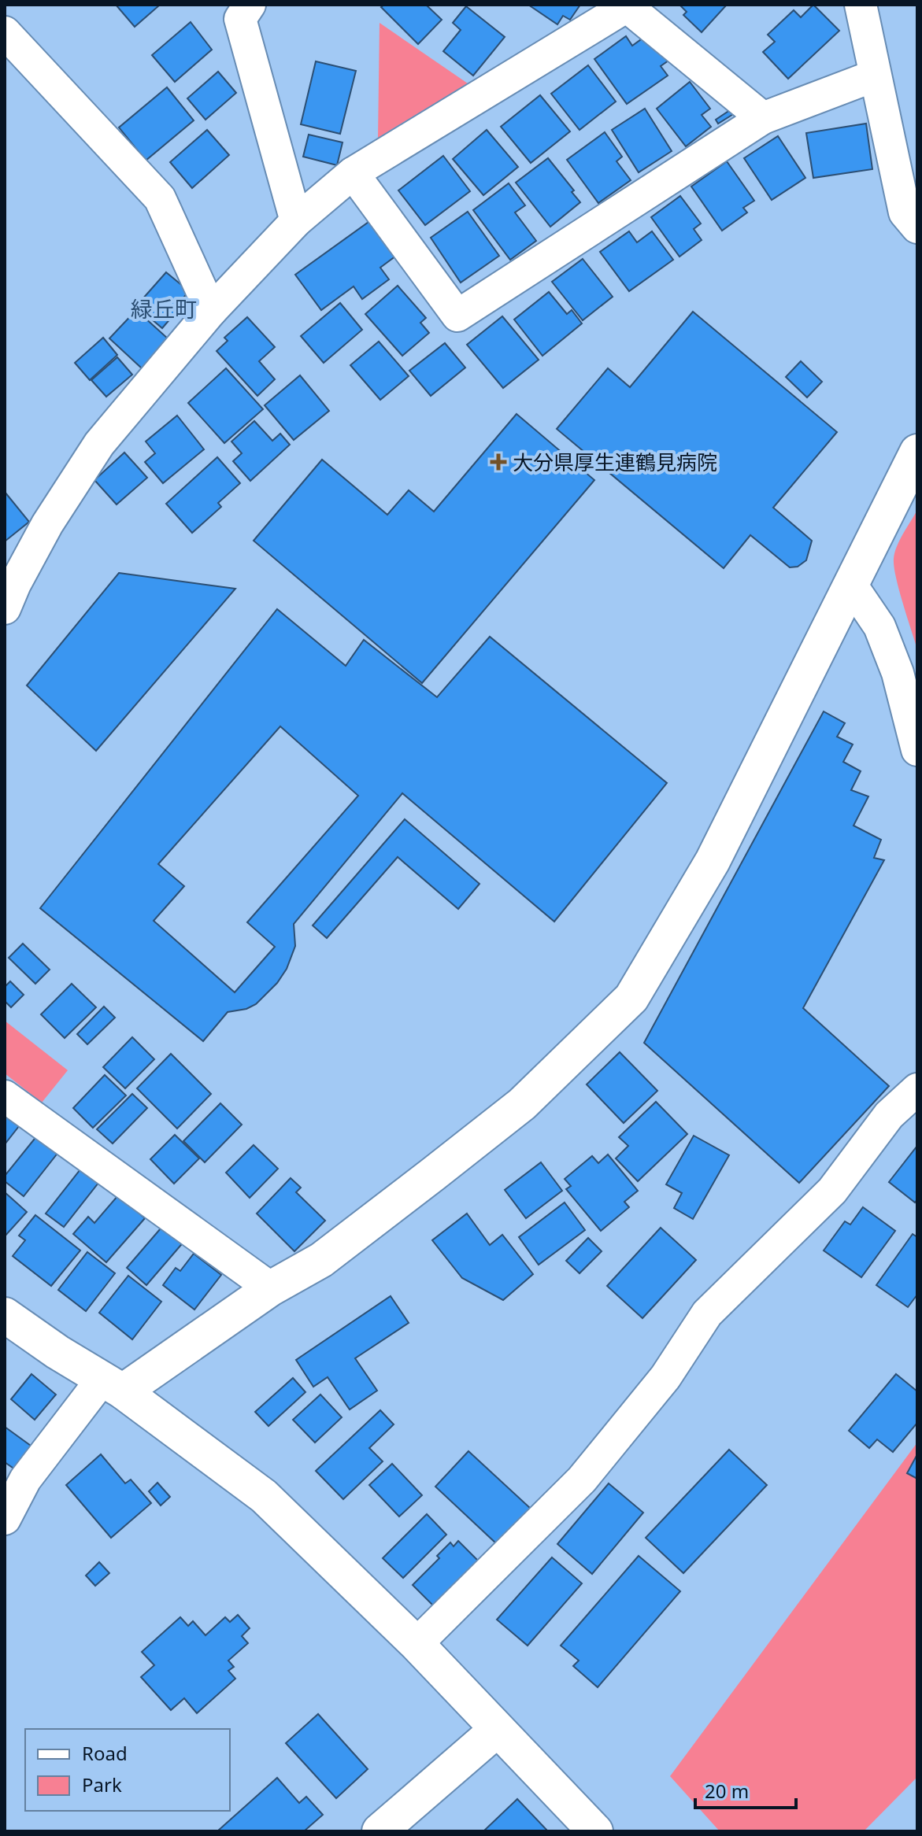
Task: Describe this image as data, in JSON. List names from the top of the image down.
{
  "districts": ["緑丘町"],
  "places": {
    "health": ["大分県厚生連鶴見病院"]
  },
  "legend": ["Road", "Park"],
  "scale_bar": "20 m"
}
